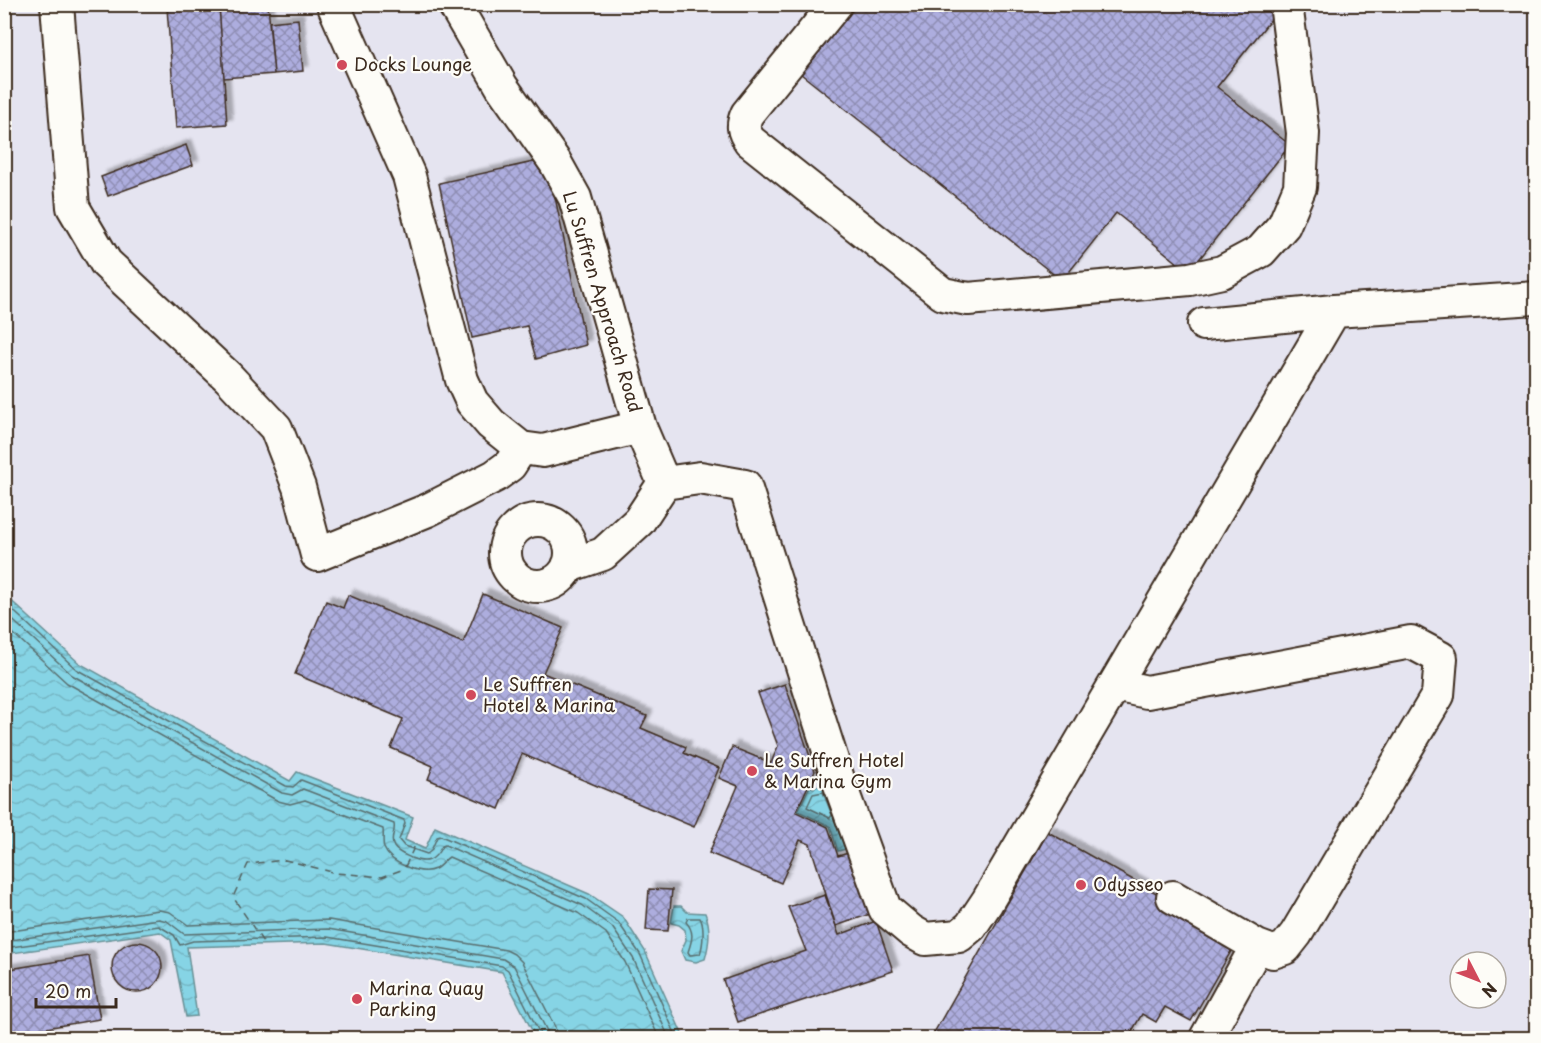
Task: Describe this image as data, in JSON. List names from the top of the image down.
{
  "streets": {
    "street": ["Lu Suffren Approach Road"]
  },
  "places": [
    "Docks Lounge",
    "Le Suffren Hotel & Marina",
    "Le Suffren Hotel & Marina Gym",
    "Odysseo",
    "Marina Quay Parking"
  ],
  "scale_bar": "20 m",
  "north": "bottom right"
}
